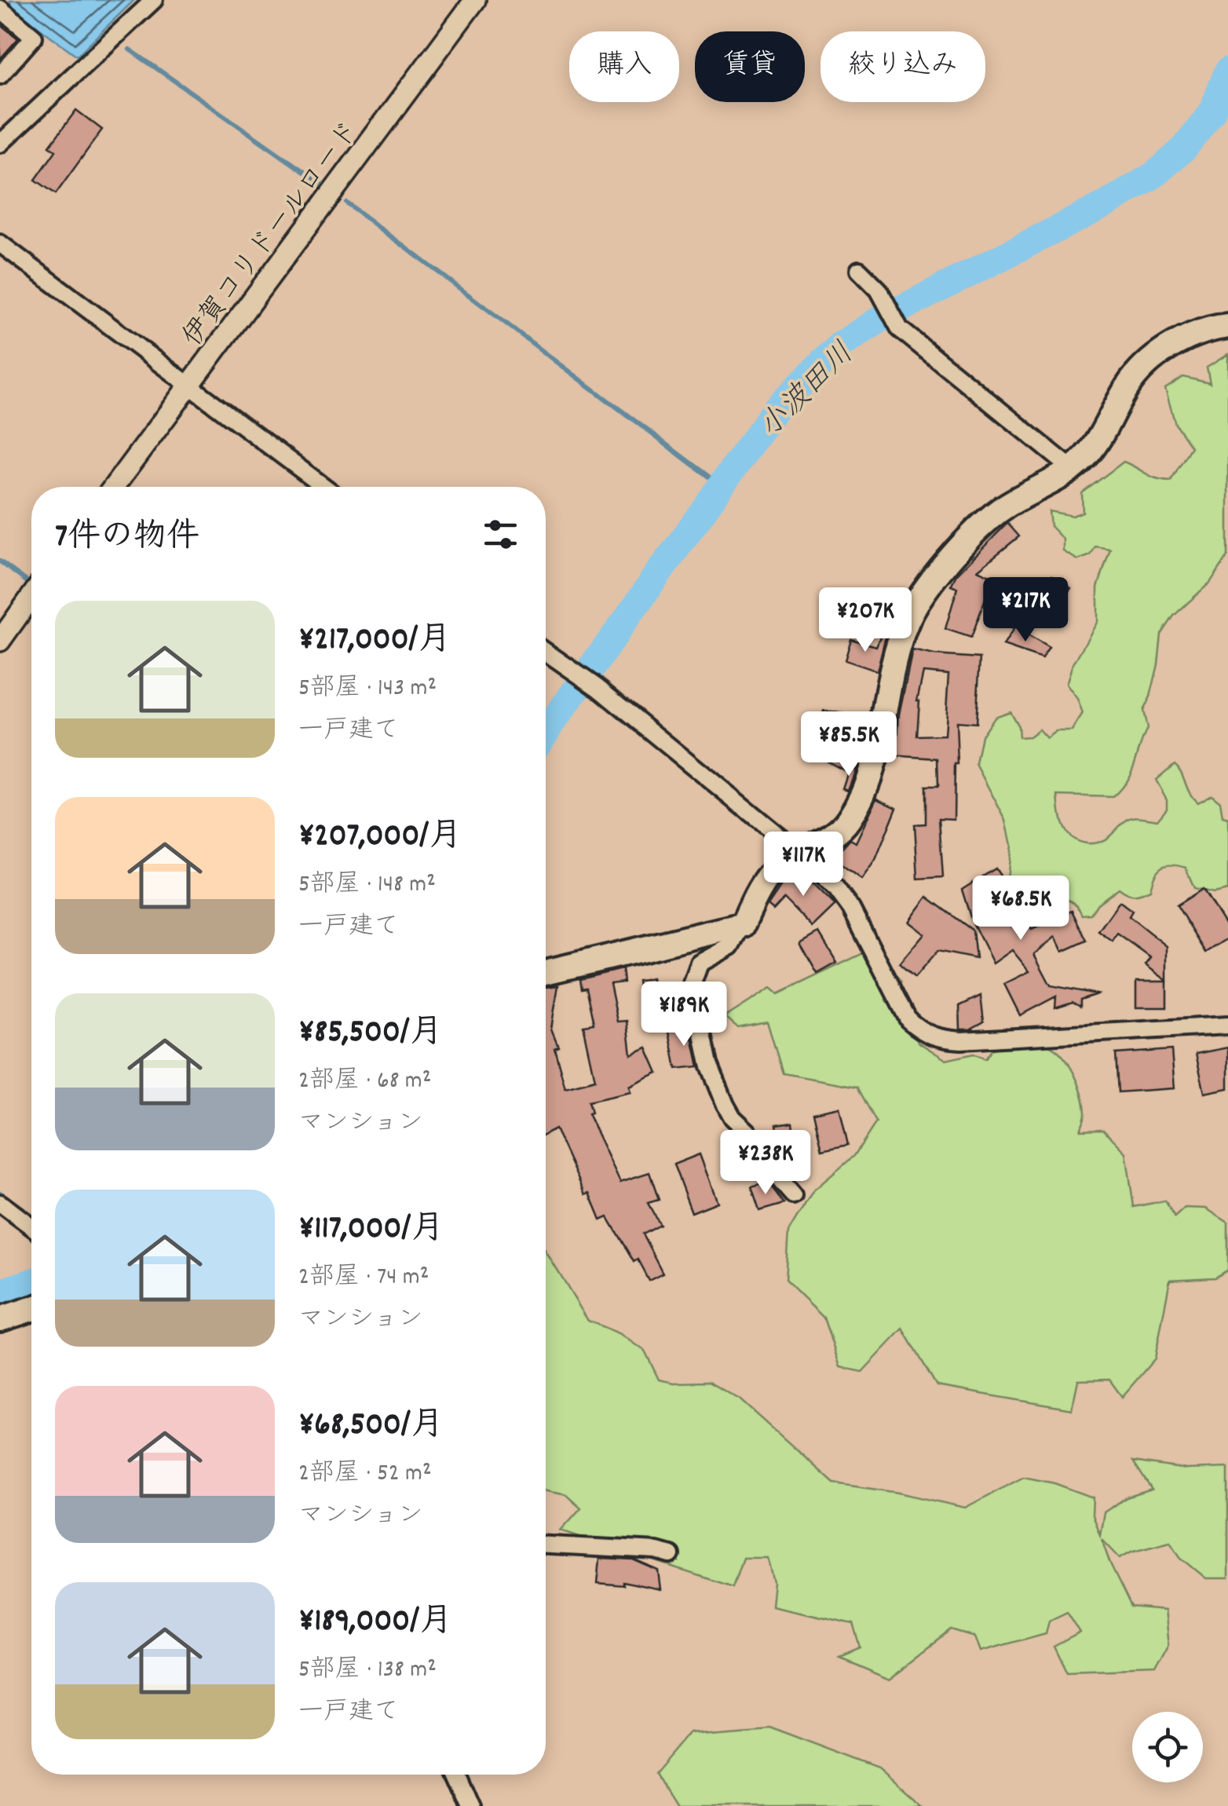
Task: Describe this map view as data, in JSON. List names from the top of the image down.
{
  "streets": {
    "street": ["伊賀コリドールロード"]
  },
  "water": ["小波田川"],
  "page": {
    "chip": ["購入", "賃貸", "絞り込み"],
    "heading": "7件の物件",
    "price": [
      "¥217K",
      "¥207K",
      "¥85.5K",
      "¥117K",
      "¥68.5K",
      "¥189K",
      "¥238K"
    ],
    "list": [
      {
        "name": "¥217,000/月",
        "note": "5部屋 · 143 m² · 一戸建て"
      },
      {
        "name": "¥207,000/月",
        "note": "5部屋 · 148 m² · 一戸建て"
      },
      {
        "name": "¥85,500/月",
        "note": "2部屋 · 68 m² · マンション"
      },
      {
        "name": "¥117,000/月",
        "note": "2部屋 · 74 m² · マンション"
      },
      {
        "name": "¥68,500/月",
        "note": "2部屋 · 52 m² · マンション"
      },
      {
        "name": "¥189,000/月",
        "note": "5部屋 · 138 m² · 一戸建て"
      }
    ]
  }
}
